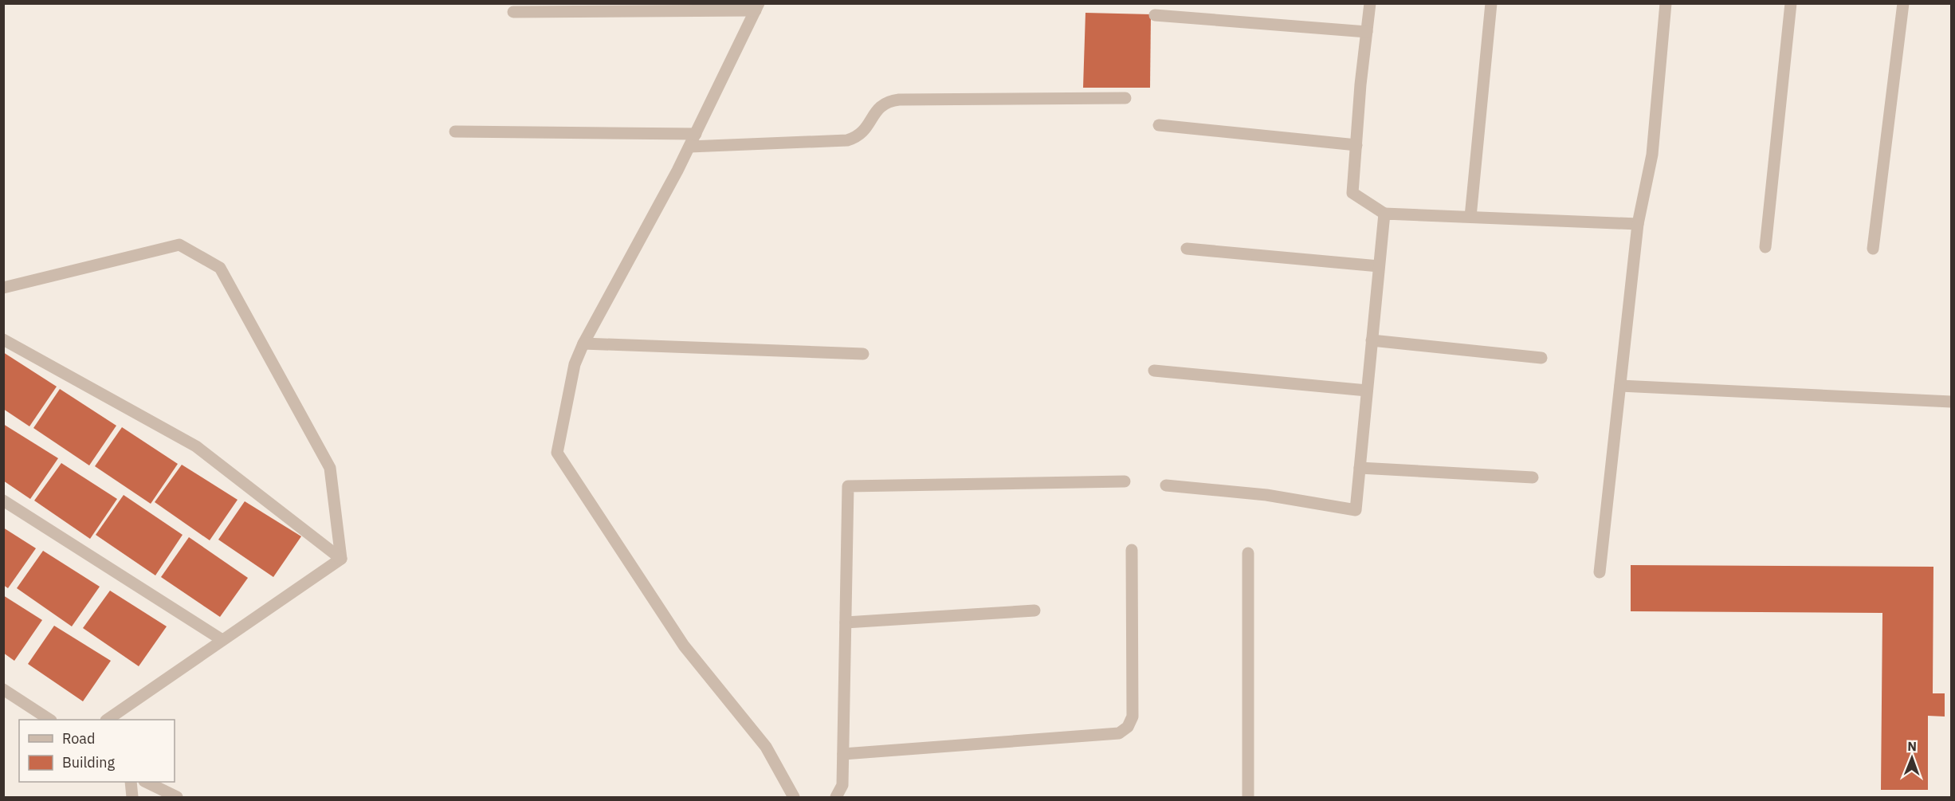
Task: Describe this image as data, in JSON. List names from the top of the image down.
{
  "legend": ["Road", "Building"],
  "north": "top"
}
